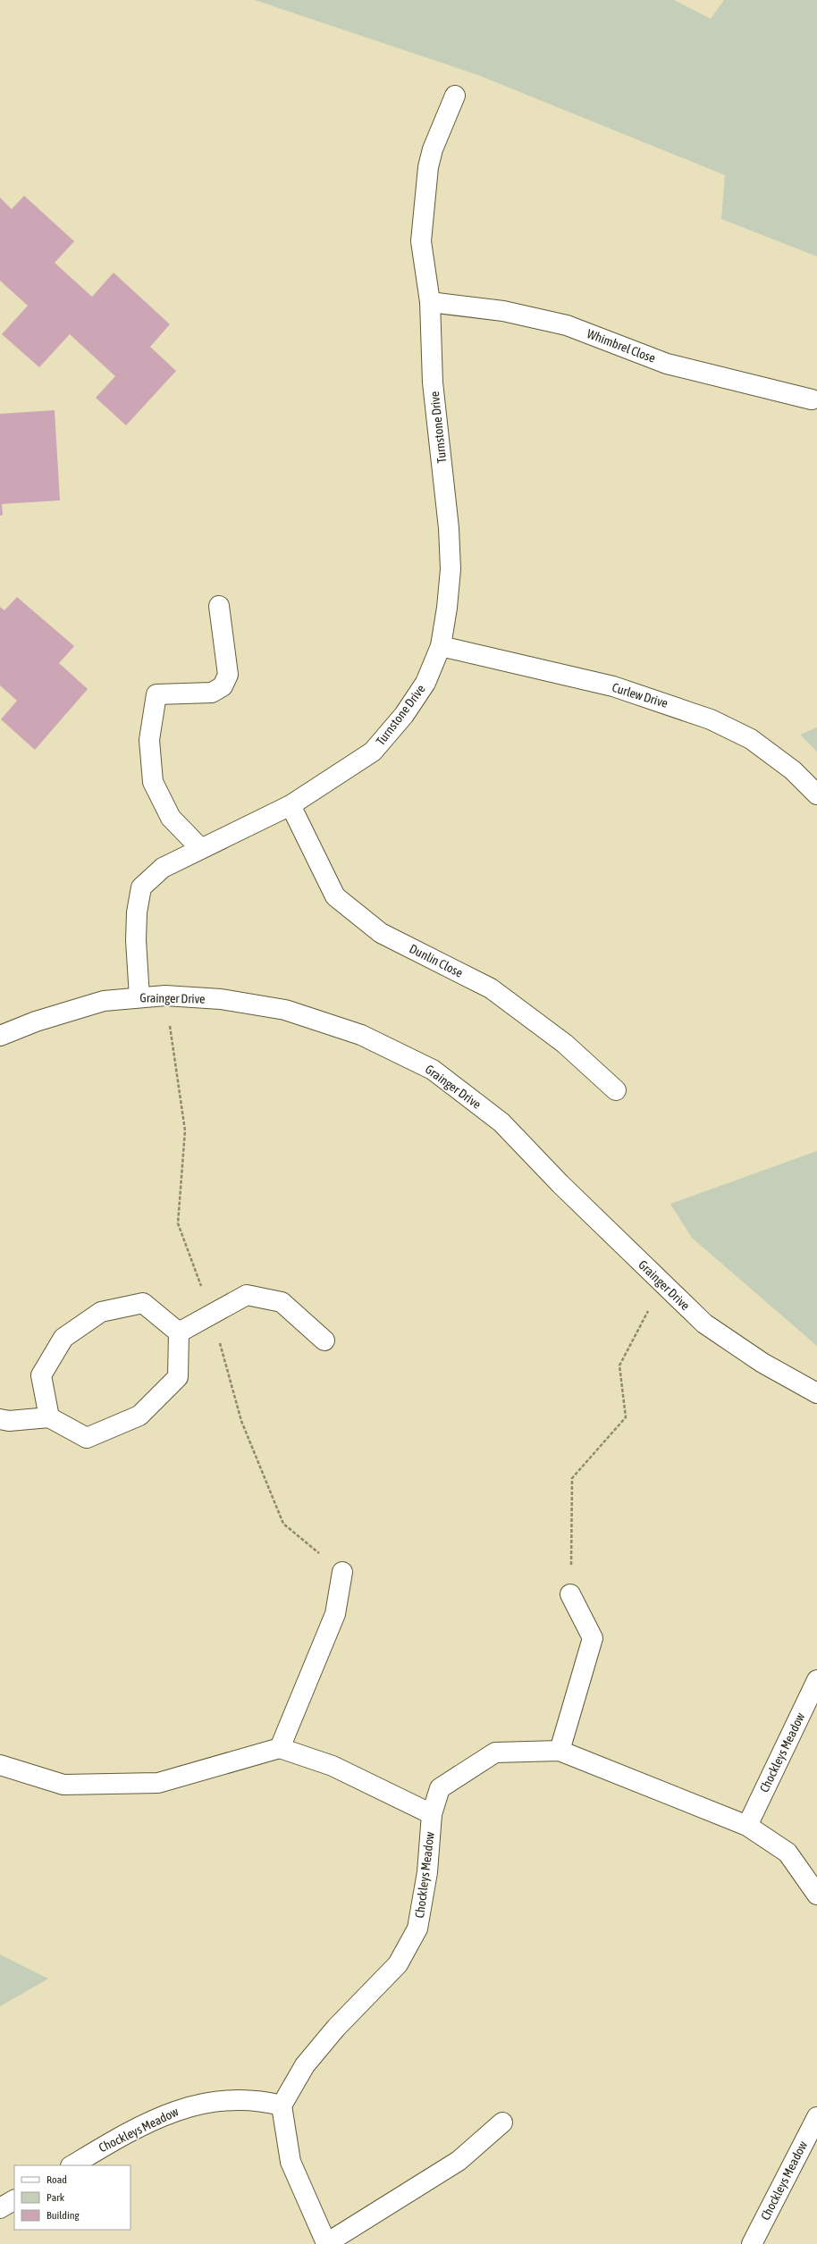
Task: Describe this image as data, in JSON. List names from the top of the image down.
{
  "streets": {
    "street": [
      "Whimbrel Close",
      "Turnstone Drive",
      "Curlew Drive",
      "Dunlin Close",
      "Grainger Drive",
      "Chockleys Meadow"
    ]
  },
  "crossings": [
    ["Whimbrel Close", "Turnstone Drive"],
    ["Turnstone Drive", "Curlew Drive"],
    ["Turnstone Drive", "Dunlin Close"],
    ["Turnstone Drive", "Grainger Drive"]
  ],
  "legend": ["Road", "Park", "Building"]
}
